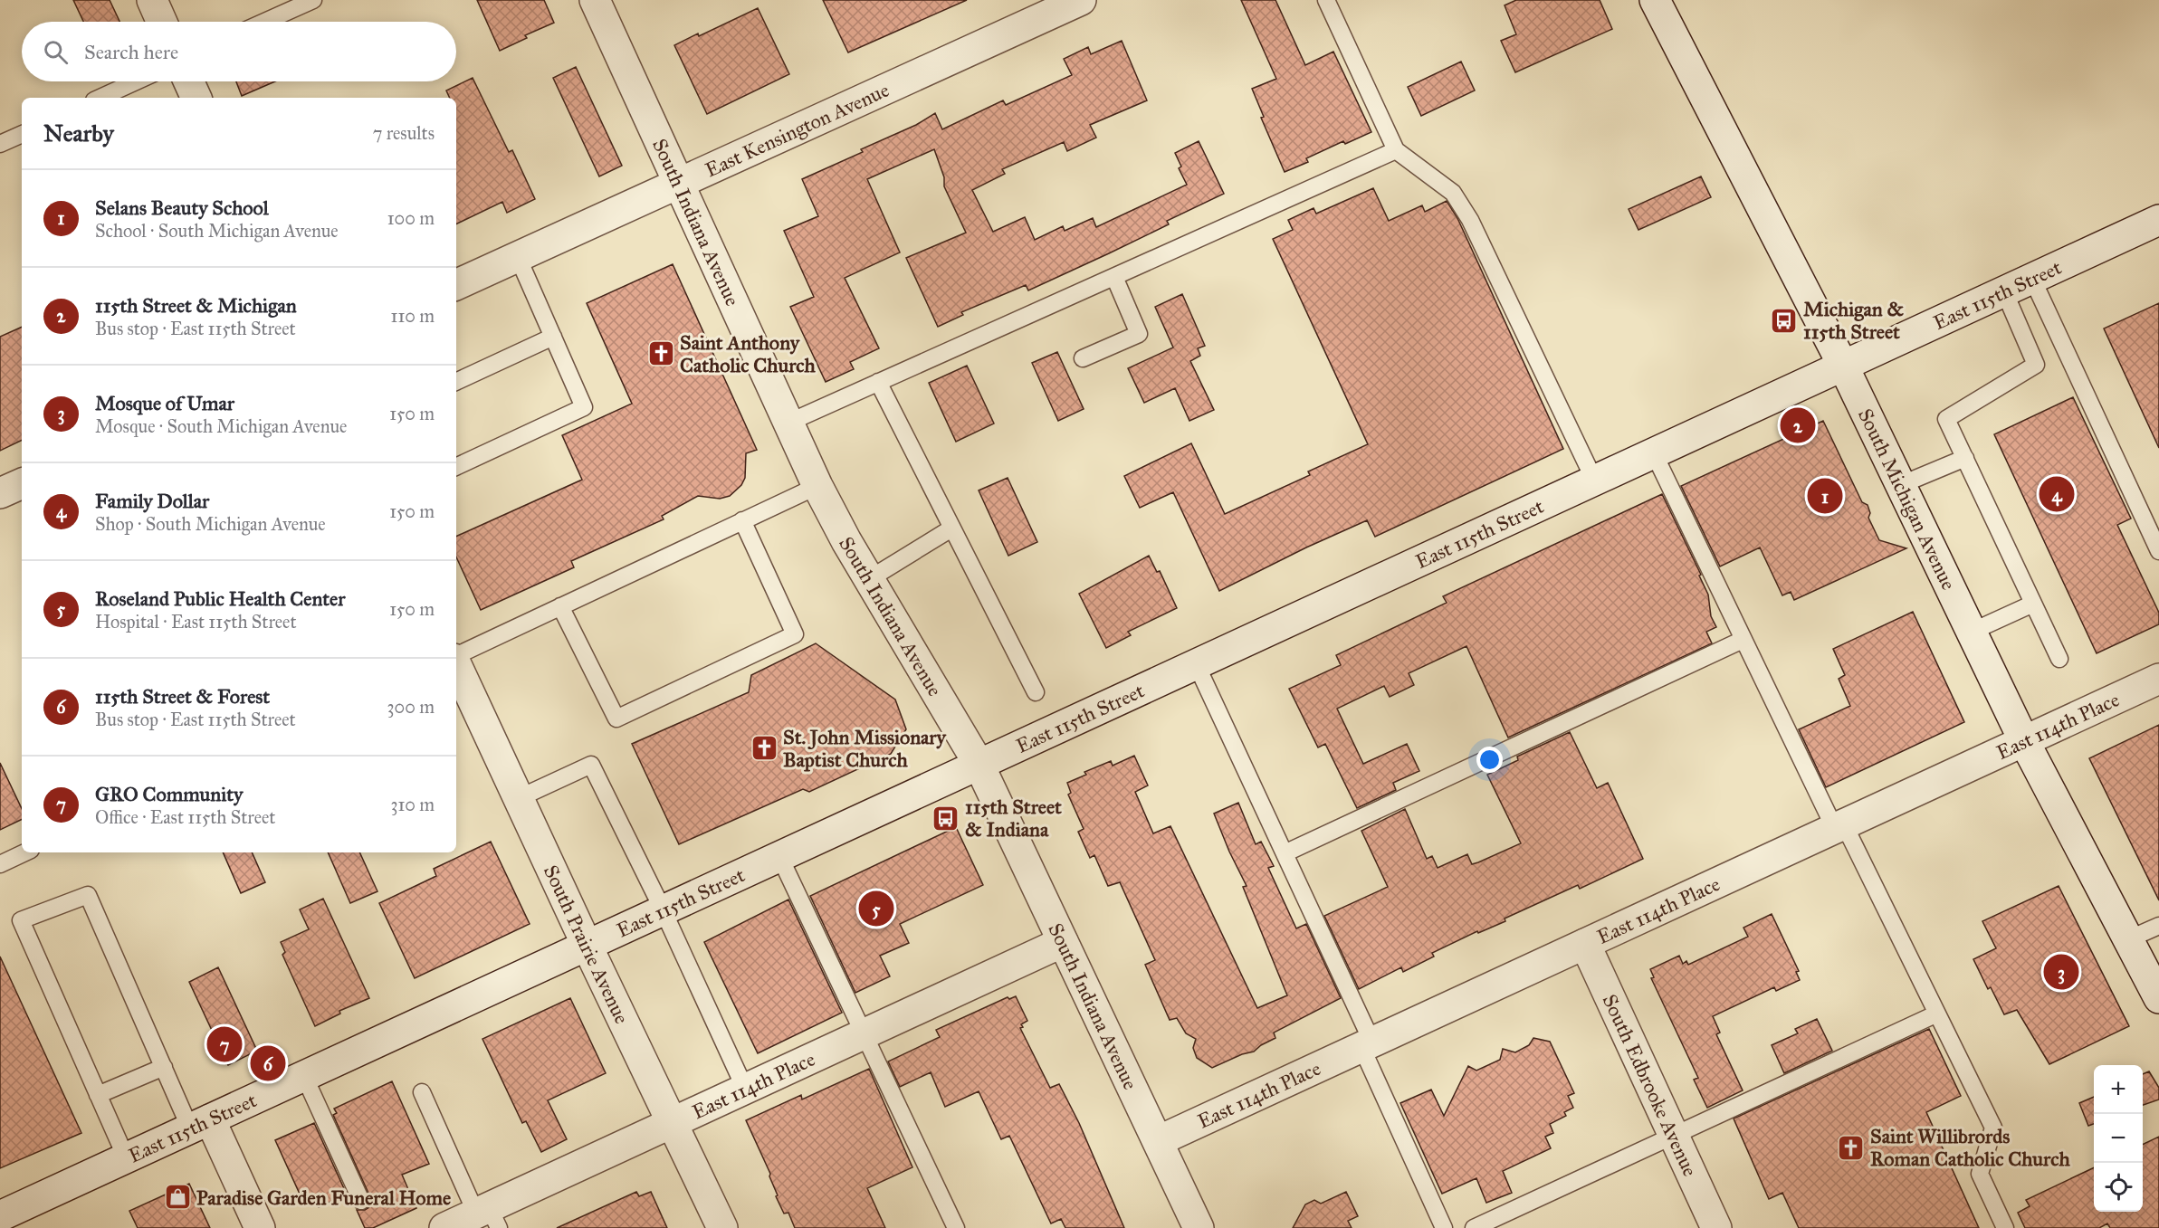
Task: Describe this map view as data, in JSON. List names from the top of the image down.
{
  "streets": {
    "street": [
      "East Kensington Avenue",
      "South Indiana Avenue",
      "East 115th Street",
      "South Michigan Avenue",
      "East 114th Place",
      "South Prairie Avenue",
      "South Edbrooke Avenue"
    ]
  },
  "crossings": [
    ["East Kensington Avenue", "South Indiana Avenue"],
    ["South Indiana Avenue", "East 115th Street"],
    ["South Indiana Avenue", "East 114th Place"],
    ["East 115th Street", "South Michigan Avenue"],
    ["East 115th Street", "South Prairie Avenue"],
    ["South Michigan Avenue", "East 114th Place"],
    ["East 114th Place", "South Prairie Avenue"],
    ["East 114th Place", "South Edbrooke Avenue"]
  ],
  "places": {
    "bus stop": ["Michigan & 115th Street", "115th Street & Indiana"],
    "church": ["Saint Anthony Catholic Church", "St. John Missionary Baptist Church", "Saint Willibrords Roman Catholic Church"],
    "shop": ["Paradise Garden Funeral Home"]
  },
  "page": {
    "search": "Search here",
    "heading": ["Nearby", "7 results"],
    "list": [
      {
        "mark": "1",
        "name": "Selans Beauty School",
        "note": "School · South Michigan Avenue",
        "value": "100 m"
      },
      {
        "mark": "2",
        "name": "115th Street & Michigan",
        "note": "Bus stop · East 115th Street",
        "value": "110 m"
      },
      {
        "mark": "3",
        "name": "Mosque of Umar",
        "note": "Mosque · South Michigan Avenue",
        "value": "150 m"
      },
      {
        "mark": "4",
        "name": "Family Dollar",
        "note": "Shop · South Michigan Avenue",
        "value": "150 m"
      },
      {
        "mark": "5",
        "name": "Roseland Public Health Center",
        "note": "Hospital · East 115th Street",
        "value": "150 m"
      },
      {
        "mark": "6",
        "name": "115th Street & Forest",
        "note": "Bus stop · East 115th Street",
        "value": "300 m"
      },
      {
        "mark": "7",
        "name": "GRO Community",
        "note": "Office · East 115th Street",
        "value": "310 m"
      }
    ],
    "pins": [
      "2",
      "4",
      "1",
      "5",
      "3",
      "7",
      "6"
    ],
    "map_buttons": ["+", "−"]
  }
}
